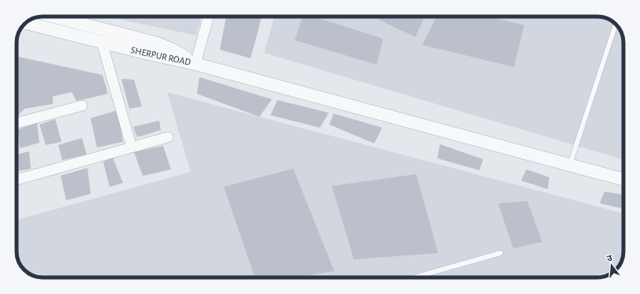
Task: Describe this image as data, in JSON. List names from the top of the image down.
{
  "streets": {
    "street": ["SHERPUR ROAD"]
  },
  "north": "top"
}
